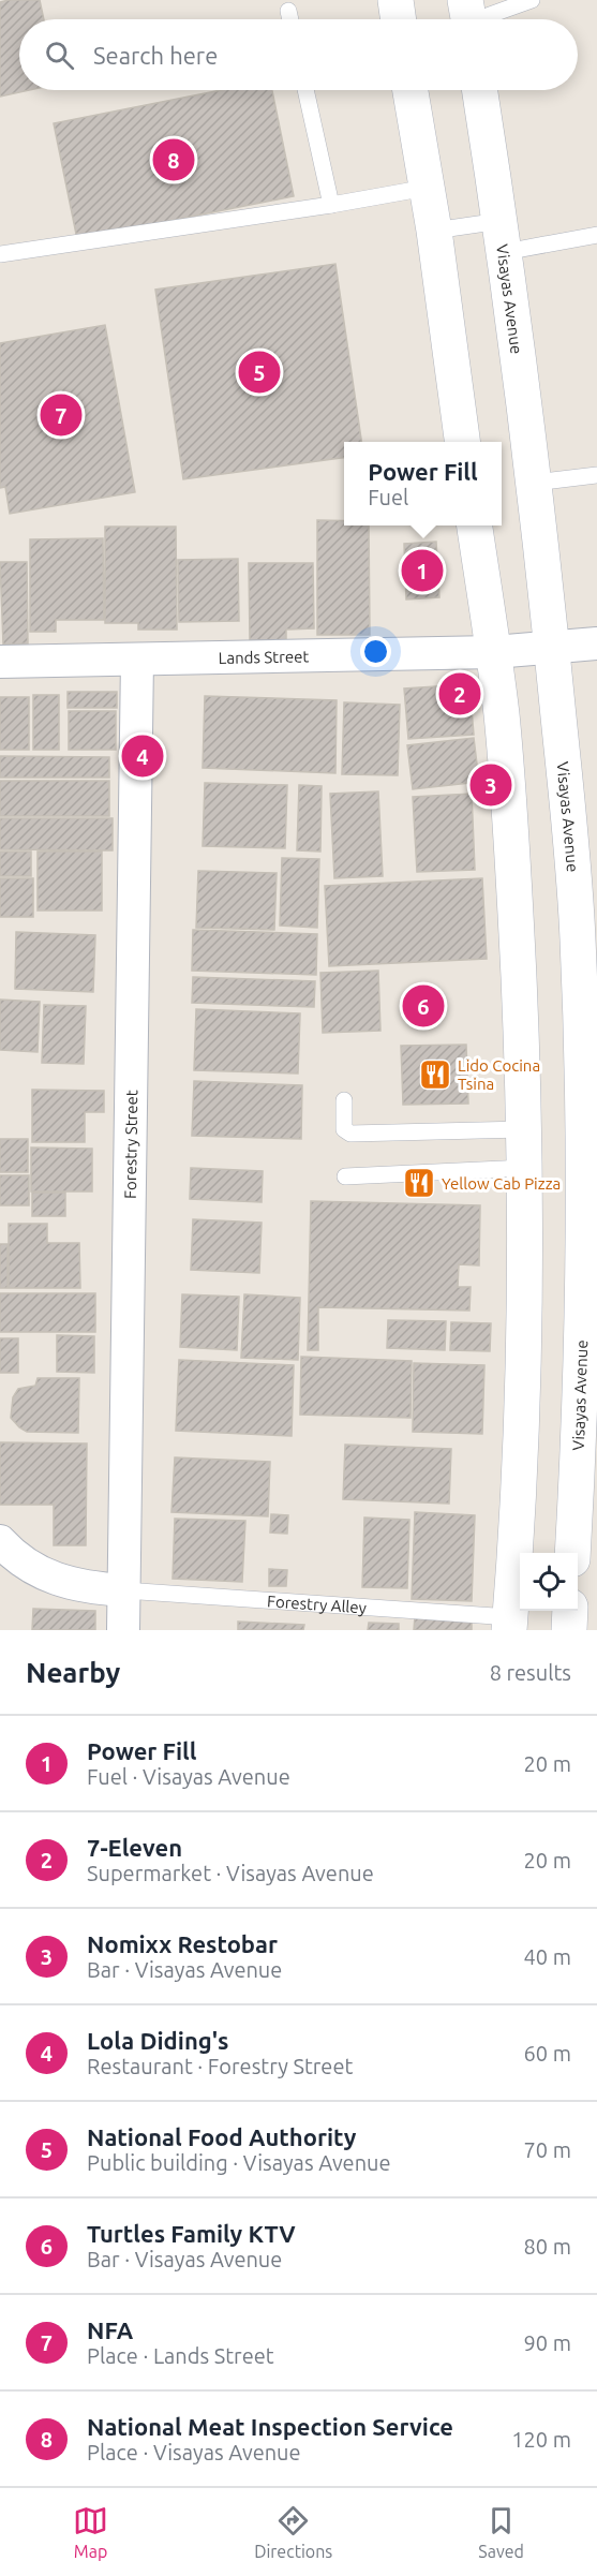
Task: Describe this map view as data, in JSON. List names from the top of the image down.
{
  "streets": {
    "main road": ["Visayas Avenue"],
    "street": ["Lands Street", "Forestry Street"],
    "lane": ["Forestry Alley"]
  },
  "crossings": [
    ["Visayas Avenue", "Lands Street"],
    ["Visayas Avenue", "Forestry Alley"],
    ["Lands Street", "Forestry Street"],
    ["Forestry Street", "Forestry Alley"]
  ],
  "places": {
    "restaurant": ["Lido Cocina Tsina", "Yellow Cab Pizza"]
  },
  "page": {
    "search": "Search here",
    "pins": [
      "8",
      "5",
      "7",
      "1",
      "2",
      "4",
      "3",
      "6"
    ],
    "popup": ["Power Fill", "Fuel"],
    "heading": ["Nearby", "8 results"],
    "list": [
      {
        "mark": "1",
        "name": "Power Fill",
        "note": "Fuel · Visayas Avenue",
        "value": "20 m"
      },
      {
        "mark": "2",
        "name": "7-Eleven",
        "note": "Supermarket · Visayas Avenue",
        "value": "20 m"
      },
      {
        "mark": "3",
        "name": "Nomixx Restobar",
        "note": "Bar · Visayas Avenue",
        "value": "40 m"
      },
      {
        "mark": "4",
        "name": "Lola Diding's",
        "note": "Restaurant · Forestry Street",
        "value": "60 m"
      },
      {
        "mark": "5",
        "name": "National Food Authority",
        "note": "Public building · Visayas Avenue",
        "value": "70 m"
      },
      {
        "mark": "6",
        "name": "Turtles Family KTV",
        "note": "Bar · Visayas Avenue",
        "value": "80 m"
      },
      {
        "mark": "7",
        "name": "NFA",
        "note": "Place · Lands Street",
        "value": "90 m"
      },
      {
        "mark": "8",
        "name": "National Meat Inspection Service",
        "note": "Place · Visayas Avenue",
        "value": "120 m"
      }
    ],
    "nav": ["Map", "Directions", "Saved"]
  }
}
